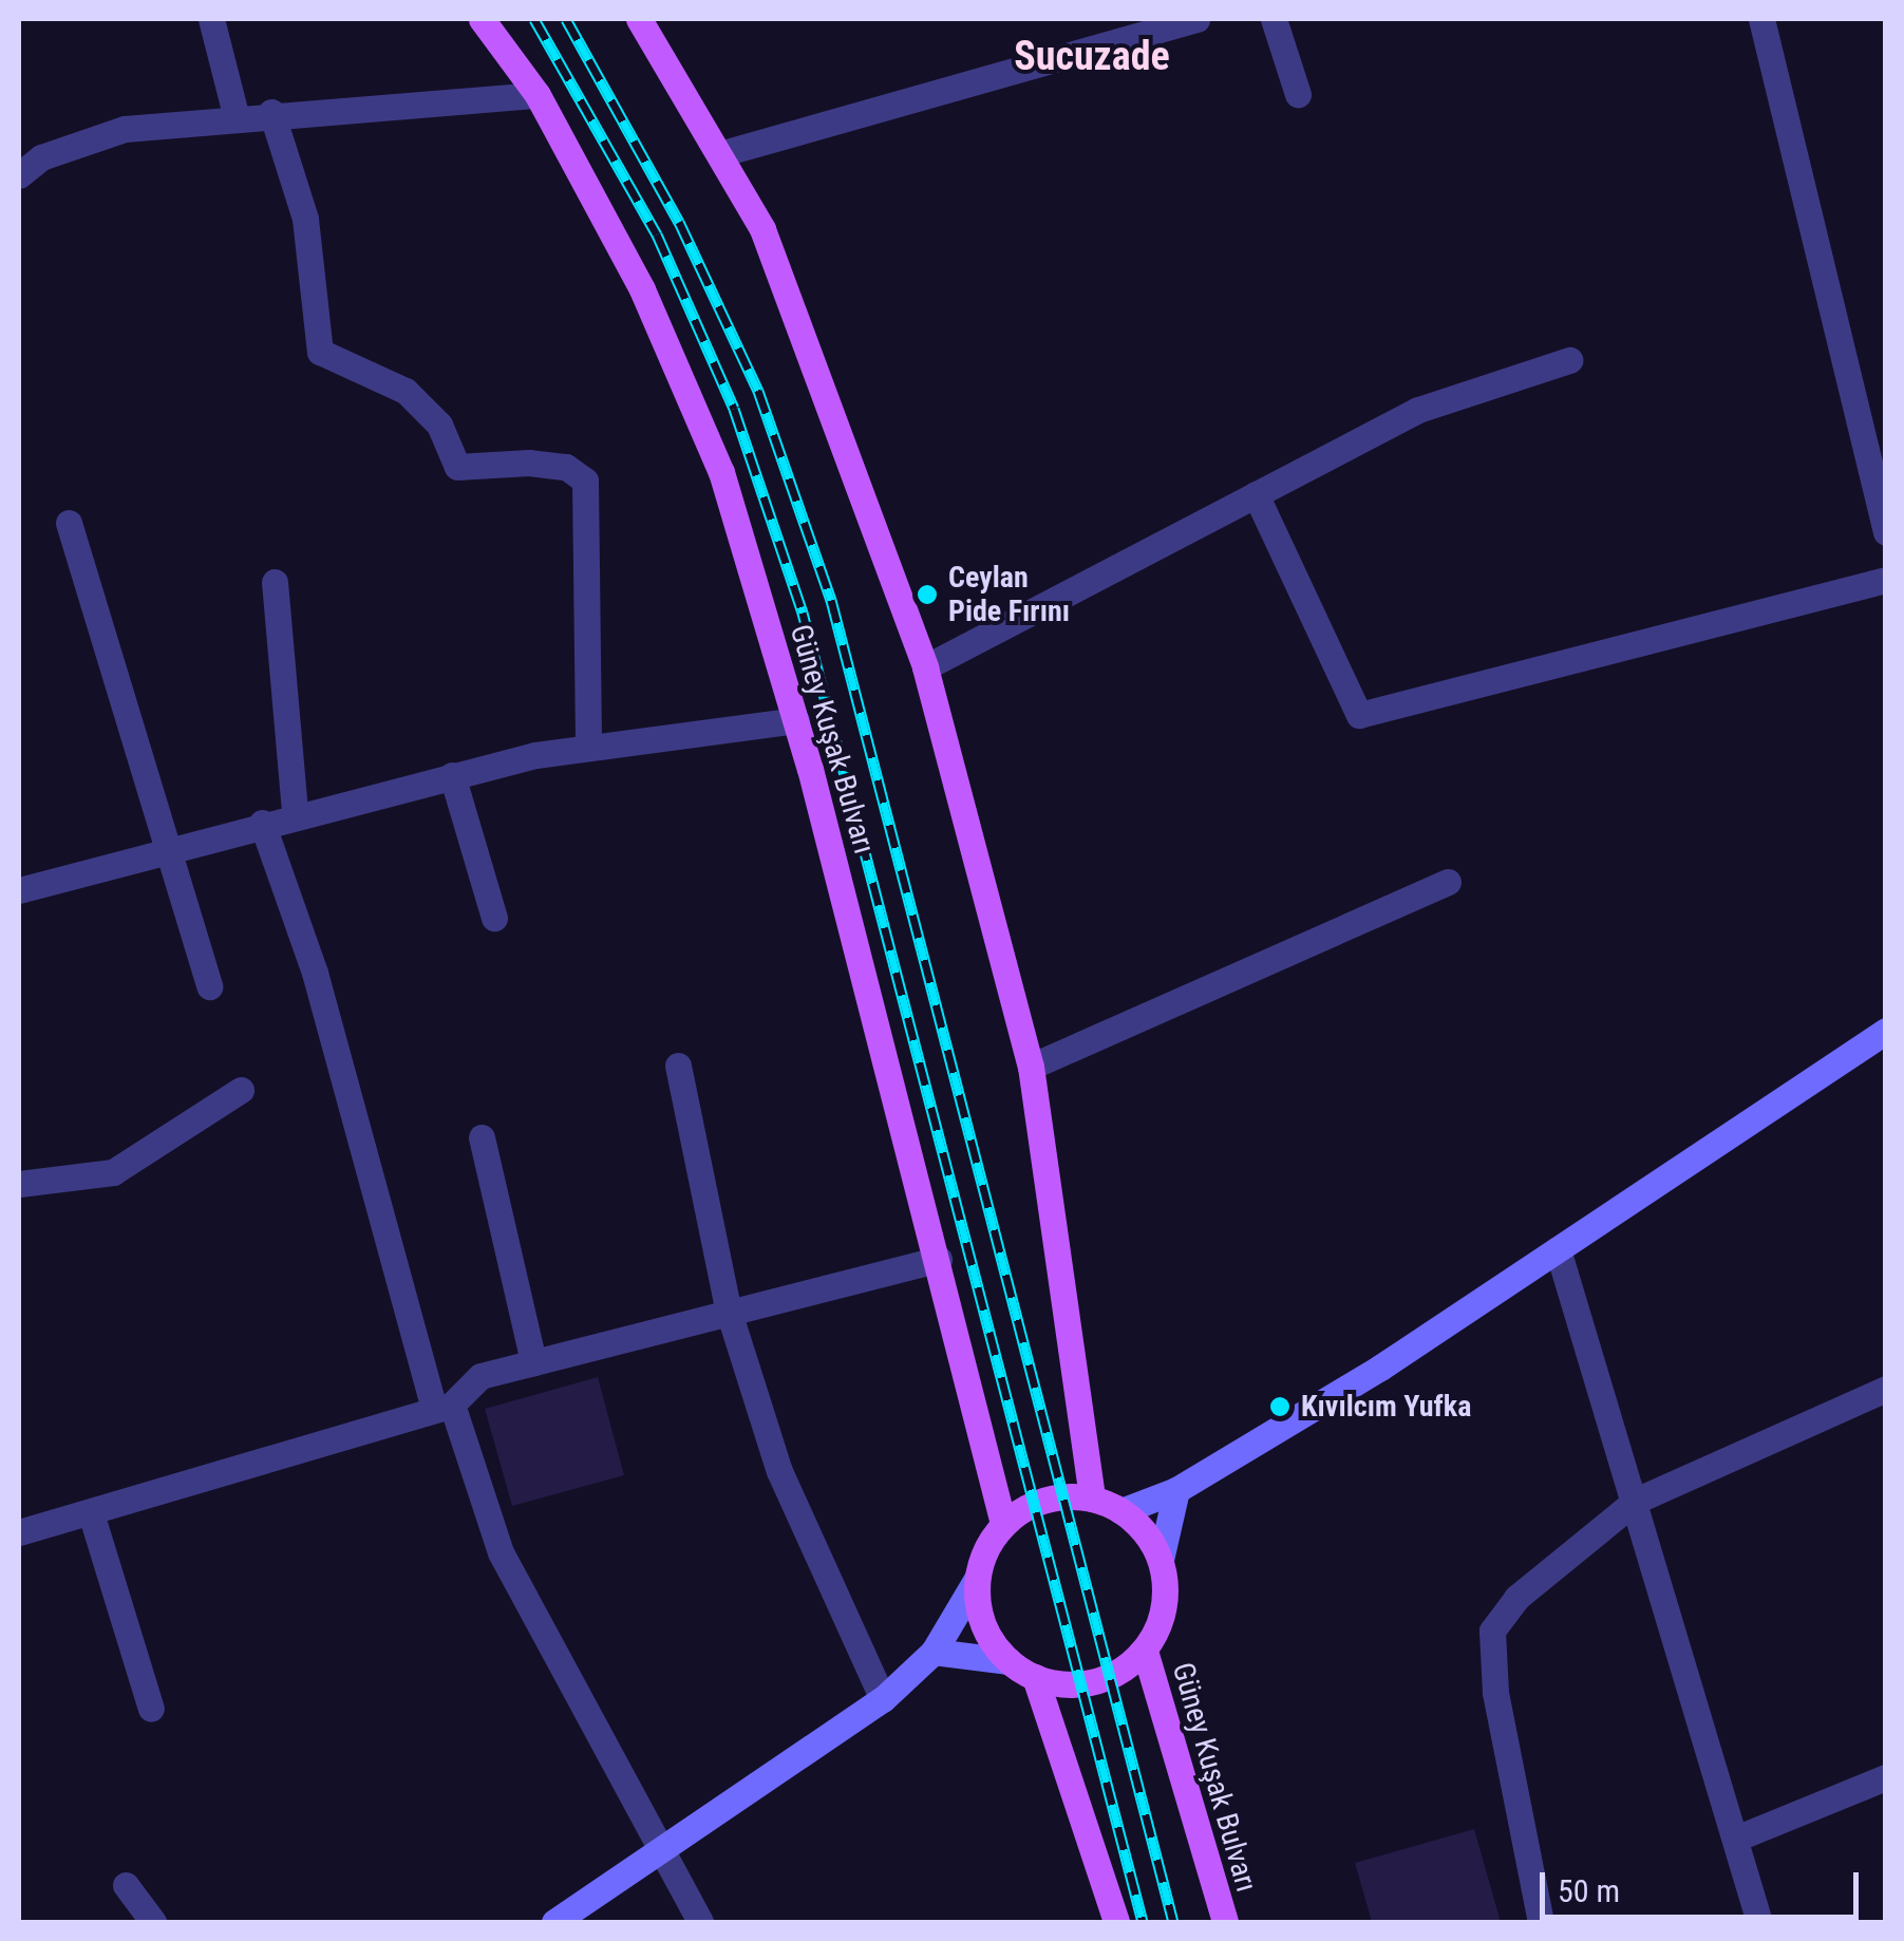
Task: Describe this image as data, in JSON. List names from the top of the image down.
{
  "streets": {
    "main road": ["Güney Kuşak Bulvarı"]
  },
  "districts": ["Sucuzade"],
  "places": ["Ceylan Pide Fırını", "Kıvılcım Yufka"],
  "scale_bar": "50 m"
}
